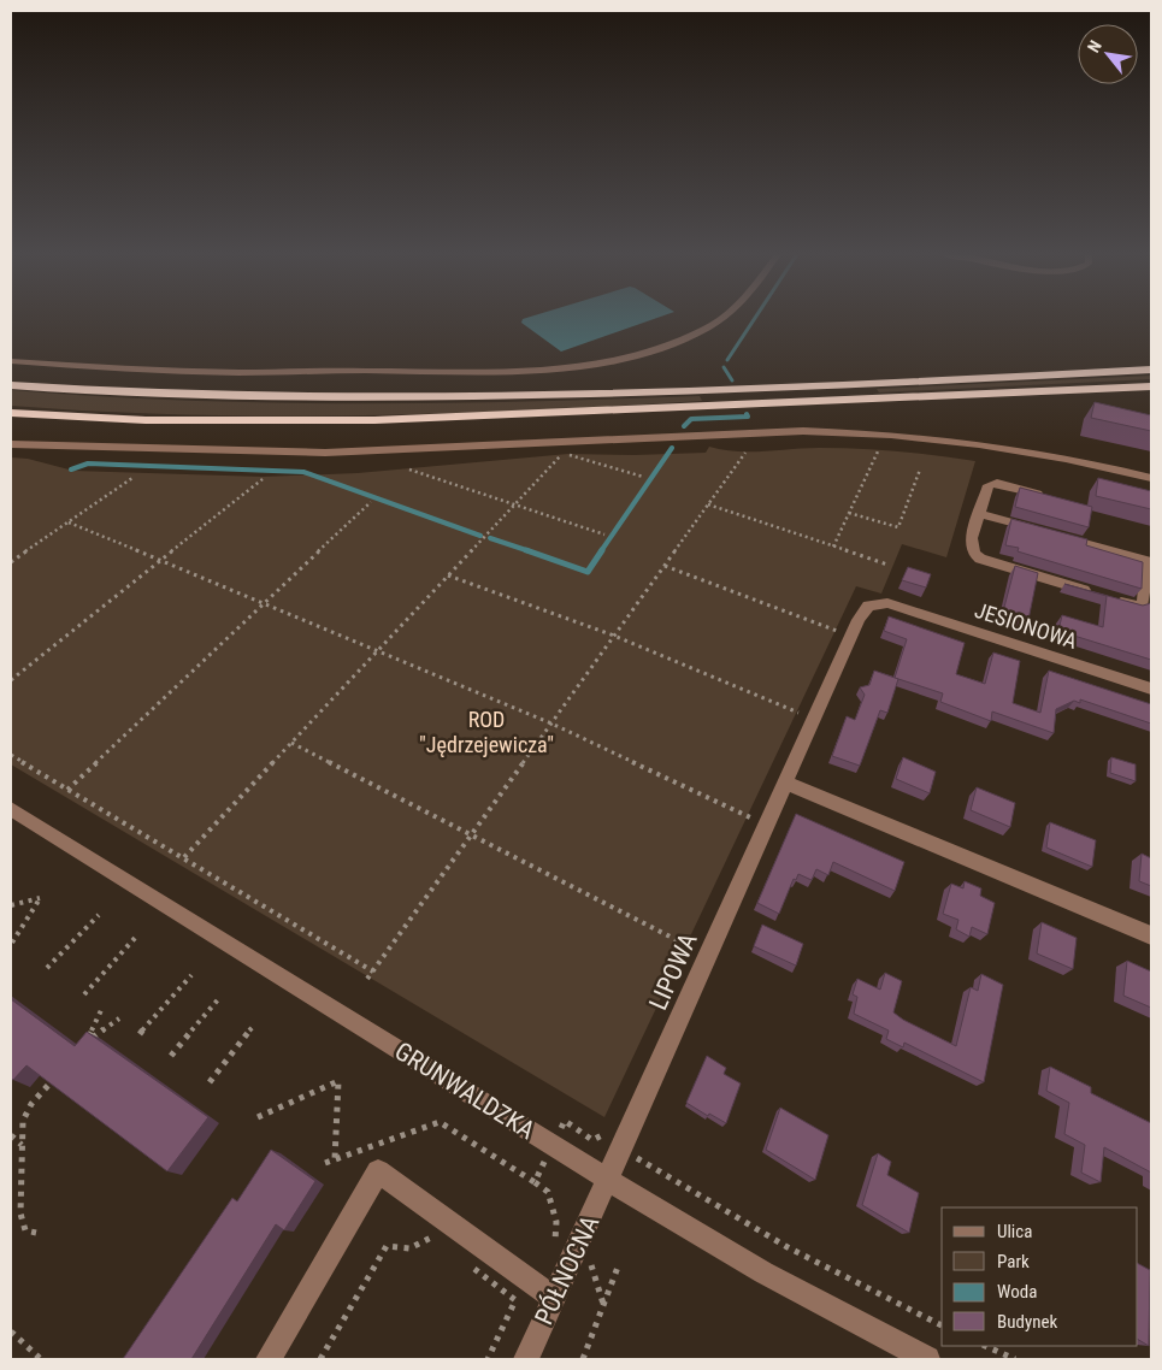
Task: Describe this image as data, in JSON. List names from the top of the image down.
{
  "streets": {
    "street": [
      "JESIONOWA",
      "LIPOWA",
      "GRUNWALDZKA",
      "PÓŁNOCNA"
    ]
  },
  "crossings": [
    ["JESIONOWA", "LIPOWA"],
    ["LIPOWA", "GRUNWALDZKA"],
    ["LIPOWA", "PÓŁNOCNA"],
    ["GRUNWALDZKA", "PÓŁNOCNA"]
  ],
  "parks": ["ROD \"Jędrzejewicza\""],
  "legend": [
    "Ulica",
    "Park",
    "Woda",
    "Budynek"
  ],
  "north": "top left"
}
